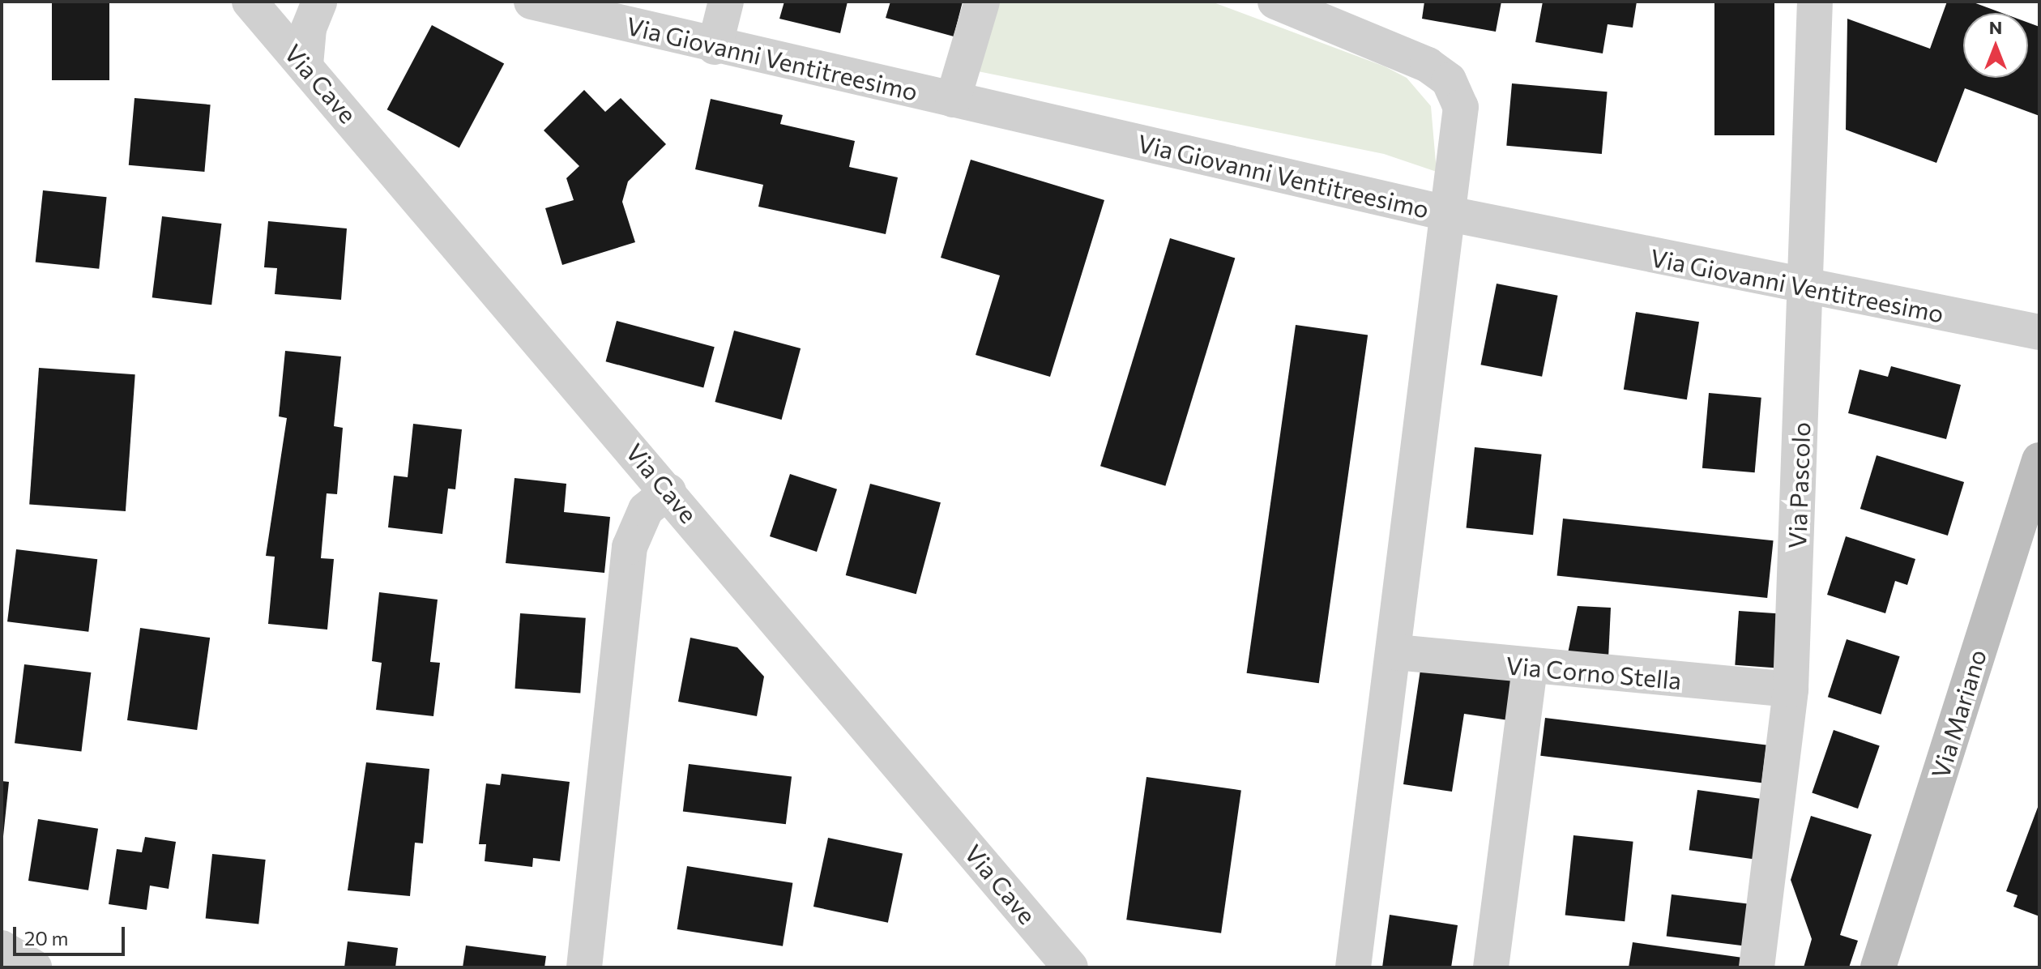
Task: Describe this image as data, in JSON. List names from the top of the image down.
{
  "streets": {
    "street": [
      "Via Giovanni Ventitreesimo",
      "Via Cave",
      "Via Pascolo",
      "Via Corno Stella",
      "Via Mariano"
    ]
  },
  "crossings": [
    ["Via Giovanni Ventitreesimo", "Via Pascolo"],
    ["Via Pascolo", "Via Corno Stella"]
  ],
  "scale_bar": "20 m",
  "north": "top"
}
